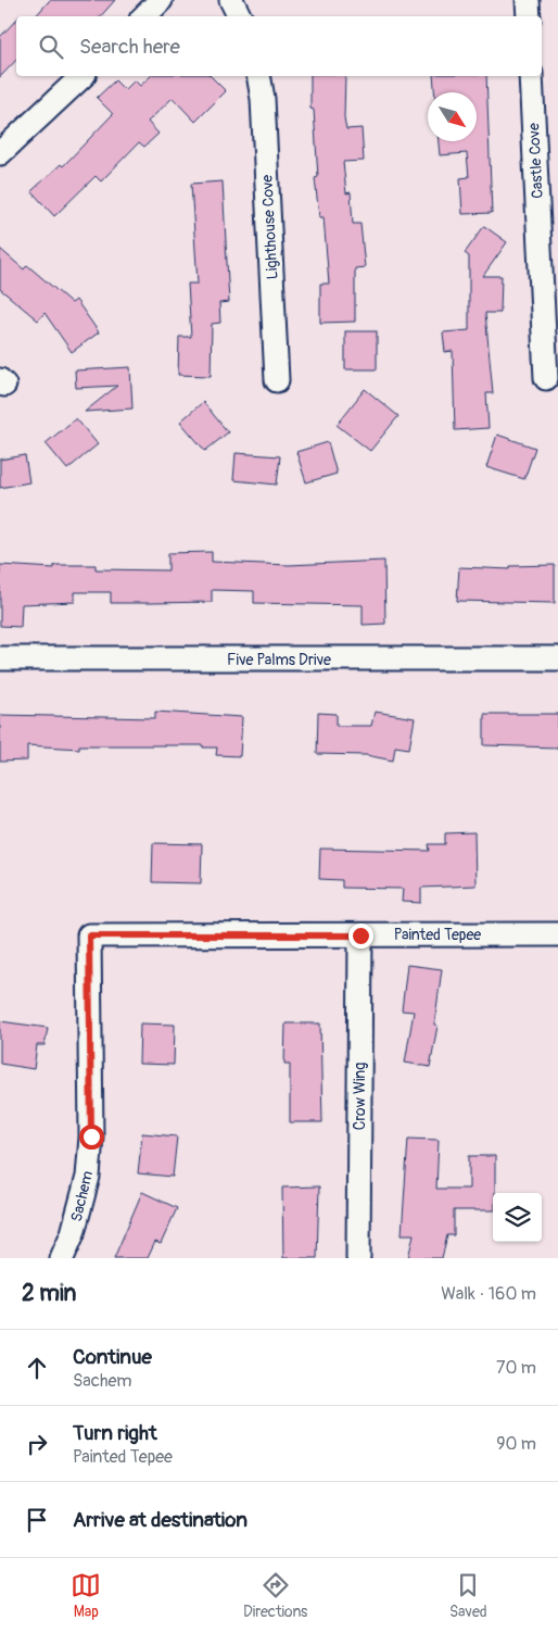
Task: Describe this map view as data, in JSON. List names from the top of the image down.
{
  "streets": {
    "street": [
      "Castle Cove",
      "Lighthouse Cove",
      "Five Palms Drive",
      "Painted Tepee",
      "Crow Wing",
      "Sachem"
    ]
  },
  "crossings": [
    ["Painted Tepee", "Crow Wing"],
    ["Painted Tepee", "Sachem"]
  ],
  "north": "bottom right",
  "page": {
    "search": "Search here",
    "heading": ["2 min", "Walk · 160 m"],
    "list": [
      ["Continue", "Sachem", "70 m"],
      ["Turn right", "Painted Tepee", "90 m"],
      "Arrive at destination"
    ],
    "nav": ["Map", "Directions", "Saved"]
  }
}
